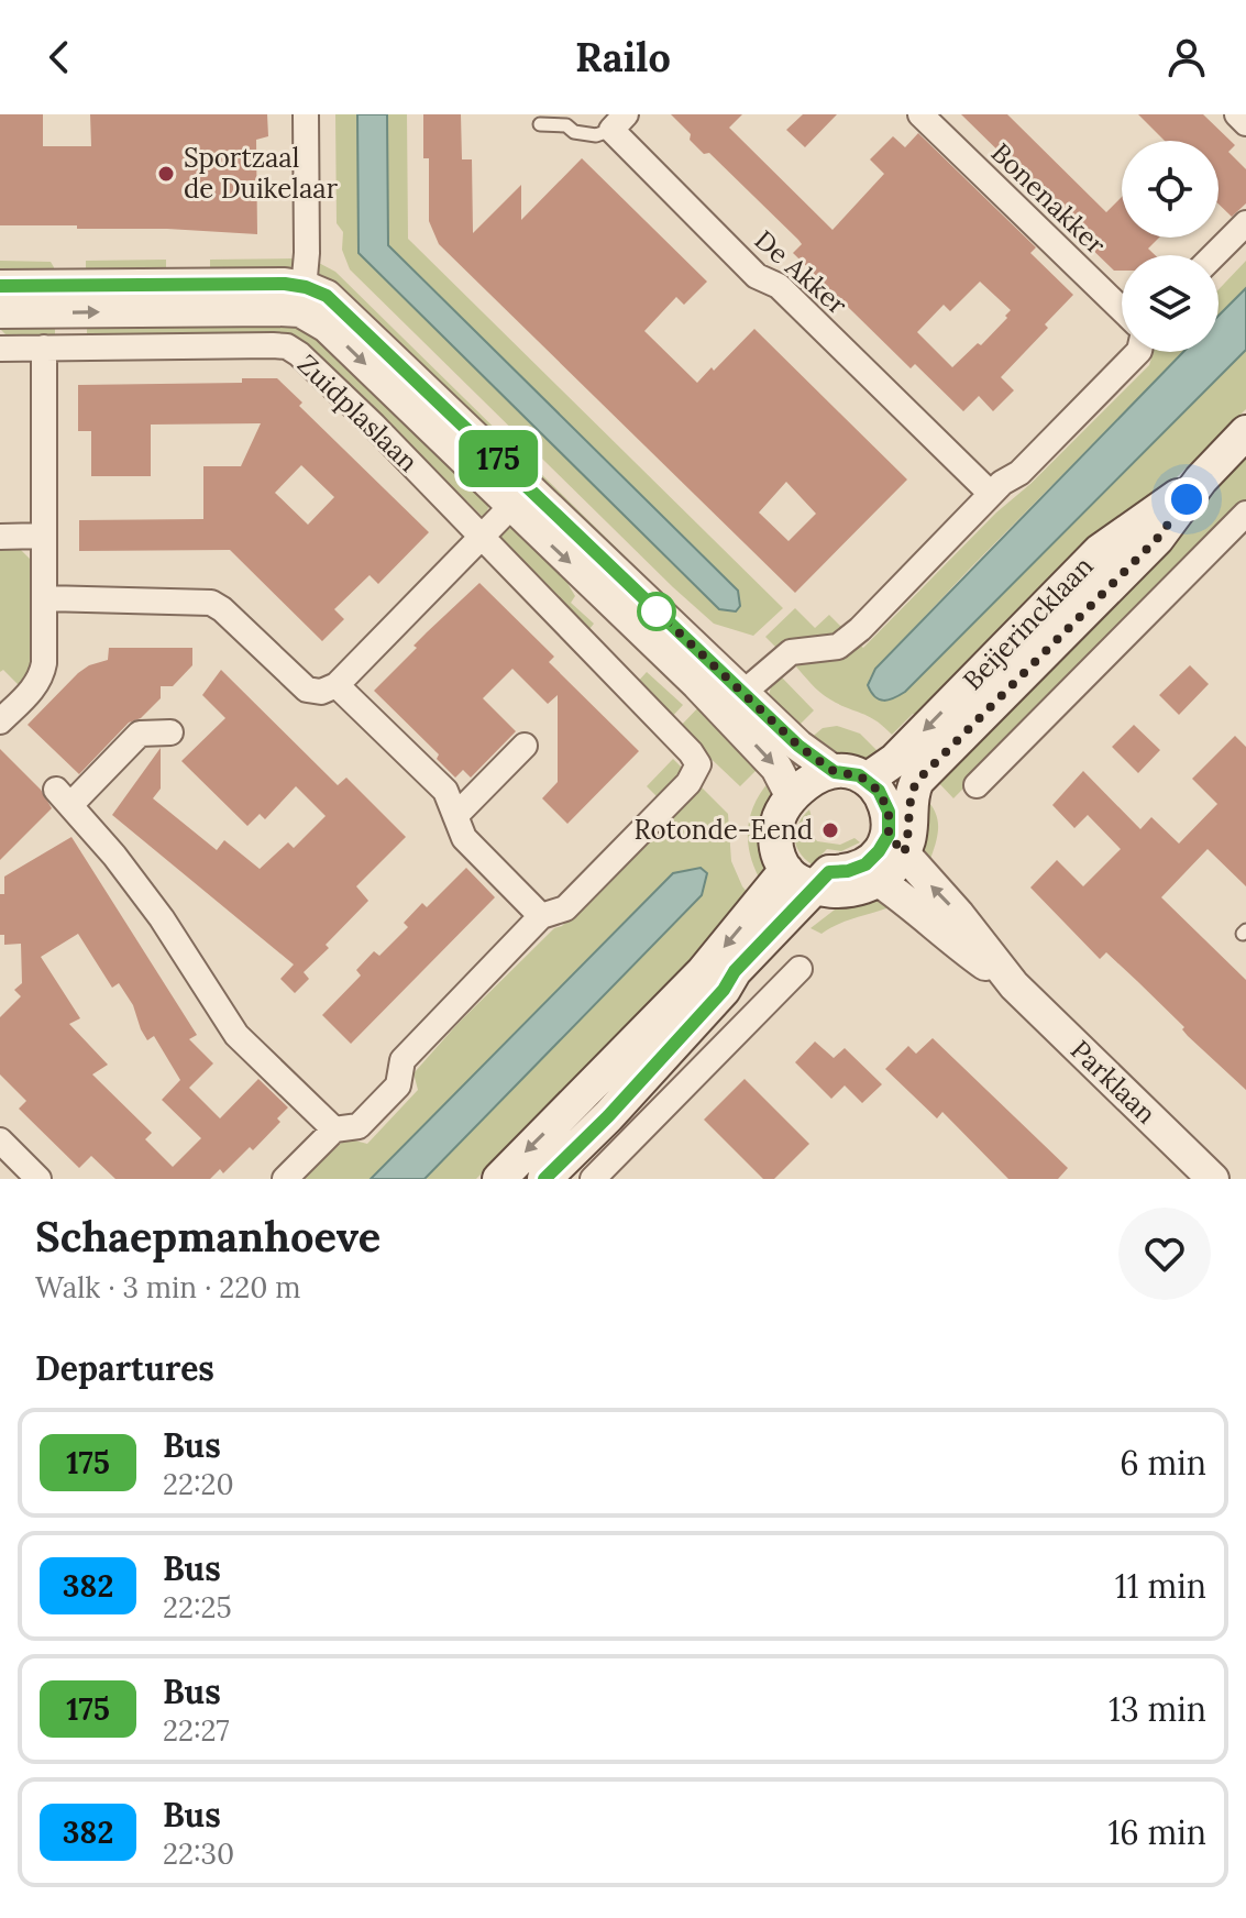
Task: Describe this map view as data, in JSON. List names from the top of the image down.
{
  "streets": {
    "main road": ["Beijerincklaan"],
    "street": [
      "Bonenakker",
      "De Akker",
      "Zuidplaslaan",
      "Parklaan"
    ]
  },
  "crossings": [
    ["Beijerincklaan", "Parklaan"]
  ],
  "places": ["Sportzaal de Duikelaar", "Rotonde-Eend"],
  "lines": ["bus line 175"],
  "page": {
    "header": "Railo",
    "on_map": "175",
    "heading": [
      ["Schaepmanhoeve", "Walk · 3 min · 220 m"],
      "Departures"
    ],
    "list": [
      {
        "mark": "175",
        "name": "Bus",
        "note": "22:20",
        "value": "6 min"
      },
      {
        "mark": "382",
        "name": "Bus",
        "note": "22:25",
        "value": "11 min"
      },
      {
        "mark": "175",
        "name": "Bus",
        "note": "22:27",
        "value": "13 min"
      },
      {
        "mark": "382",
        "name": "Bus",
        "note": "22:30",
        "value": "16 min"
      }
    ]
  }
}
